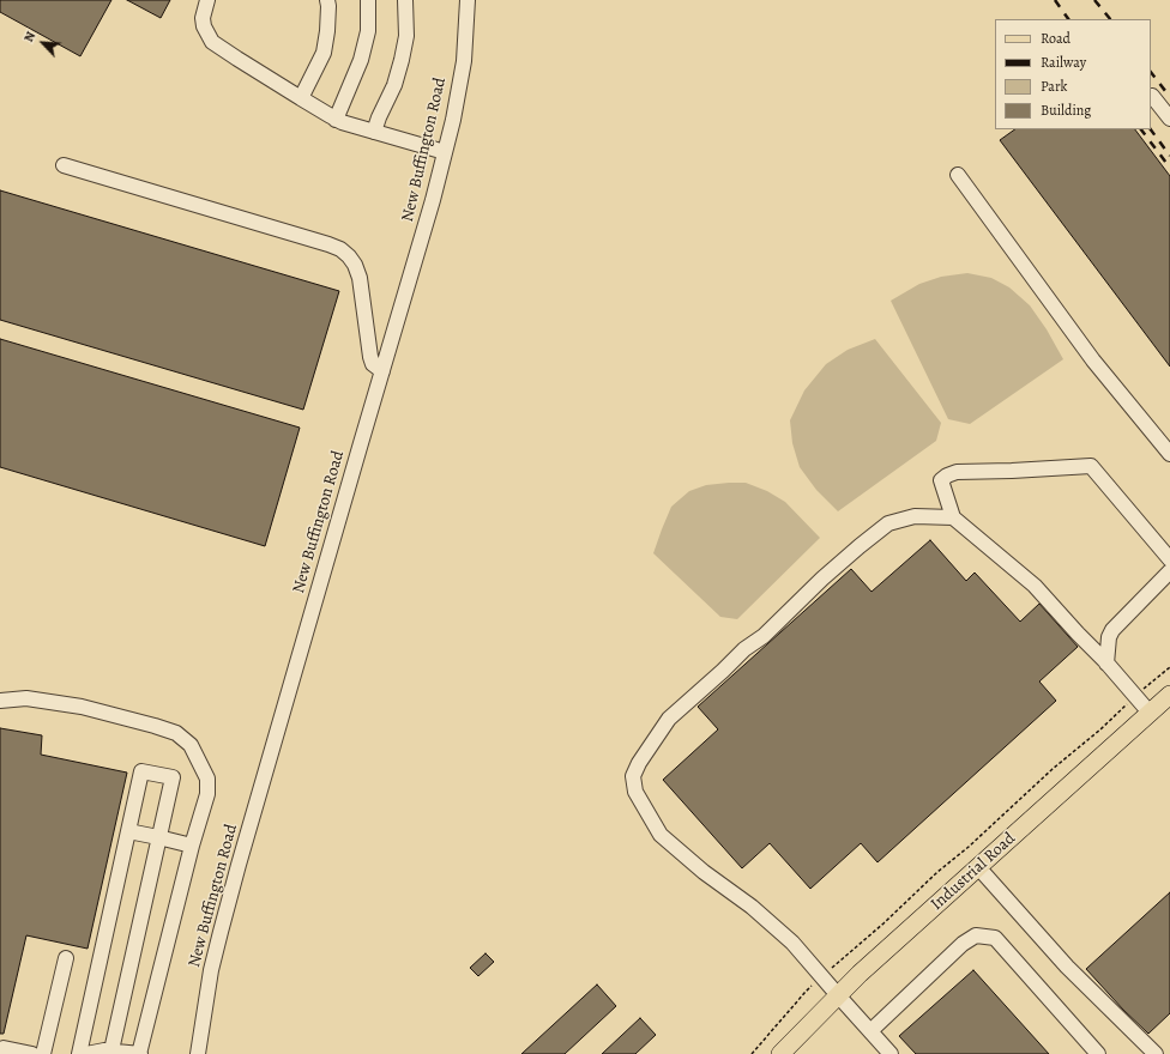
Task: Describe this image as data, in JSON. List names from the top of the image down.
{
  "streets": {
    "main road": ["Industrial Road"],
    "street": ["New Buffington Road"]
  },
  "legend": [
    "Road",
    "Railway",
    "Park",
    "Building"
  ],
  "north": "top left"
}
